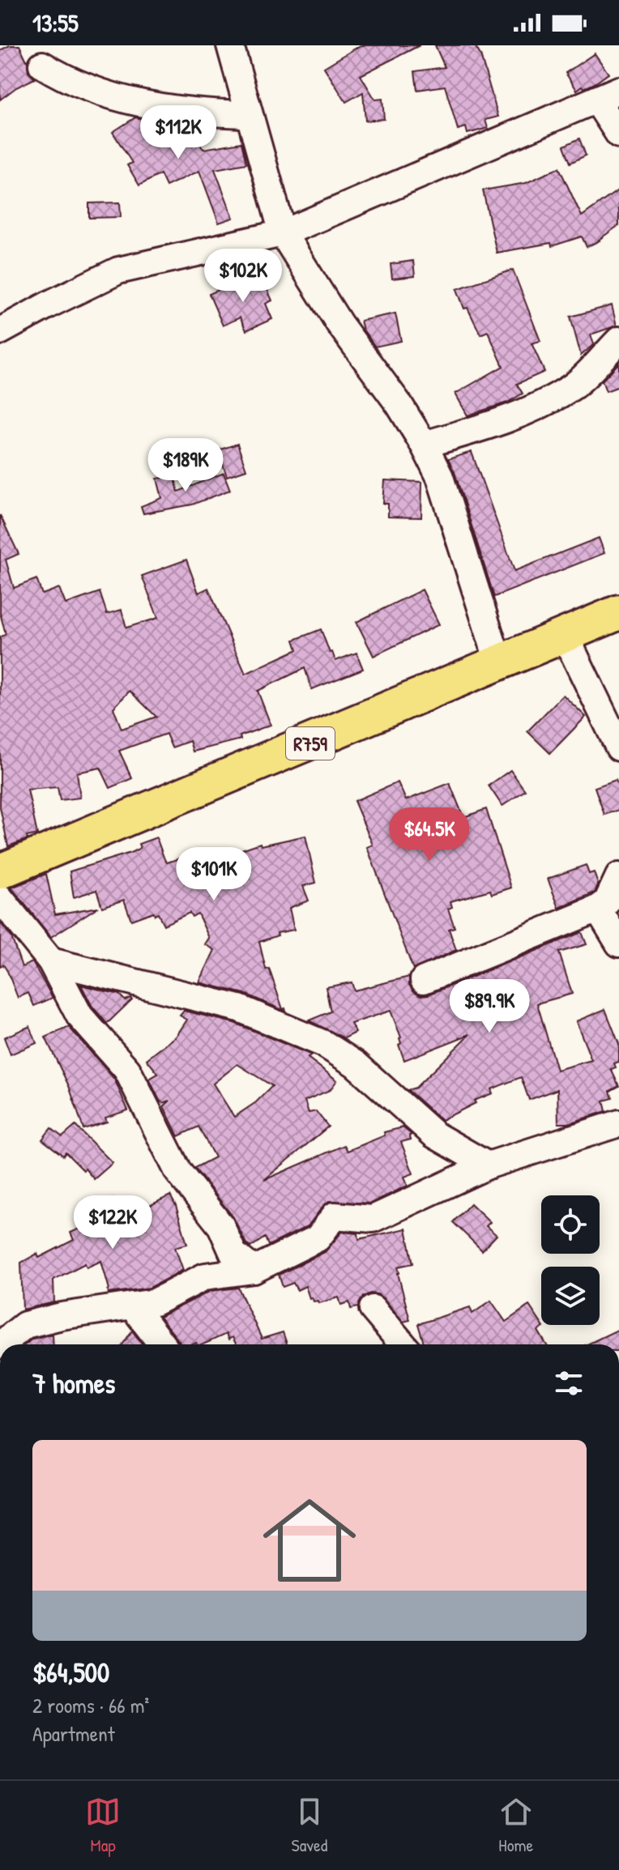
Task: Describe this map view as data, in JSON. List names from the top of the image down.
{
  "streets": {
    "main road": ["R759"]
  },
  "page": {
    "status": "13:55",
    "price": [
      "$112K",
      "$102K",
      "$189K",
      "$64.5K",
      "$101K",
      "$89.9K",
      "$122K"
    ],
    "heading": "7 homes",
    "list": [
      {
        "name": "$64,500",
        "note": "2 rooms · 66 m² · Apartment"
      }
    ],
    "tabs": ["Map", "Saved", "Home"]
  }
}
